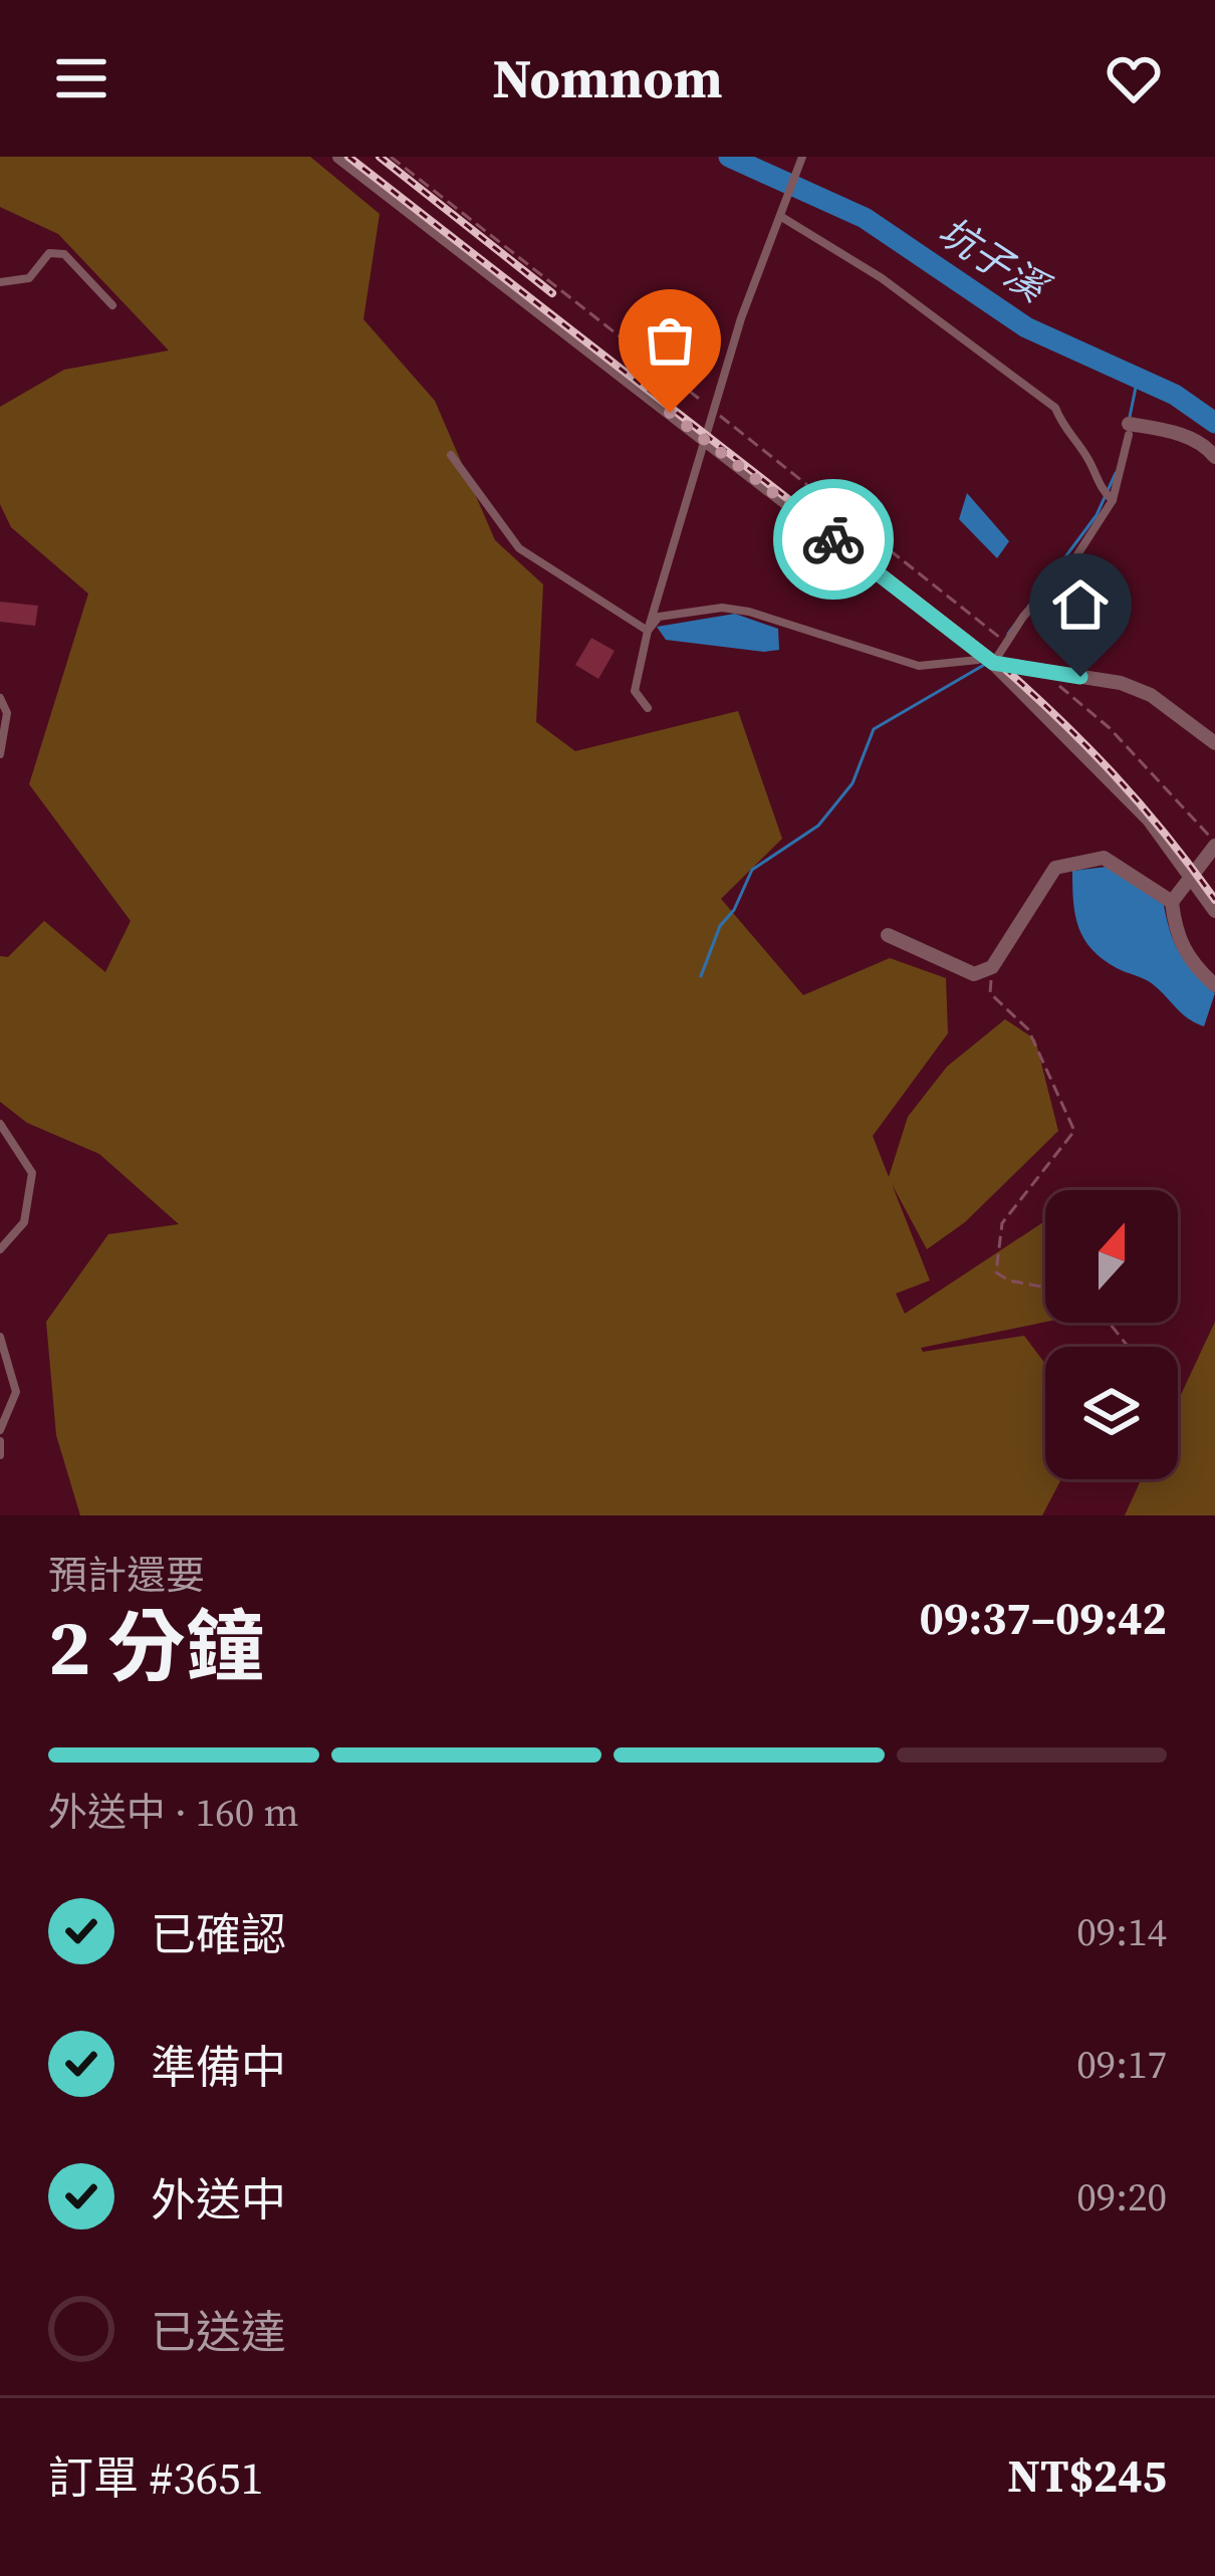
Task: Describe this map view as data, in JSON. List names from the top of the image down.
{
  "water": ["坑子溪"],
  "north": "top",
  "page": {
    "header": "Nomnom",
    "heading": ["2 分鐘", "預計還要", "09:37–09:42"],
    "panel": ["訂單 #3651", "NT$245"],
    "bar": "外送中 · 160 m",
    "list": [
      ["已確認", "09:14"],
      ["準備中", "09:17"],
      ["外送中", "09:20"],
      "已送達"
    ]
  }
}
